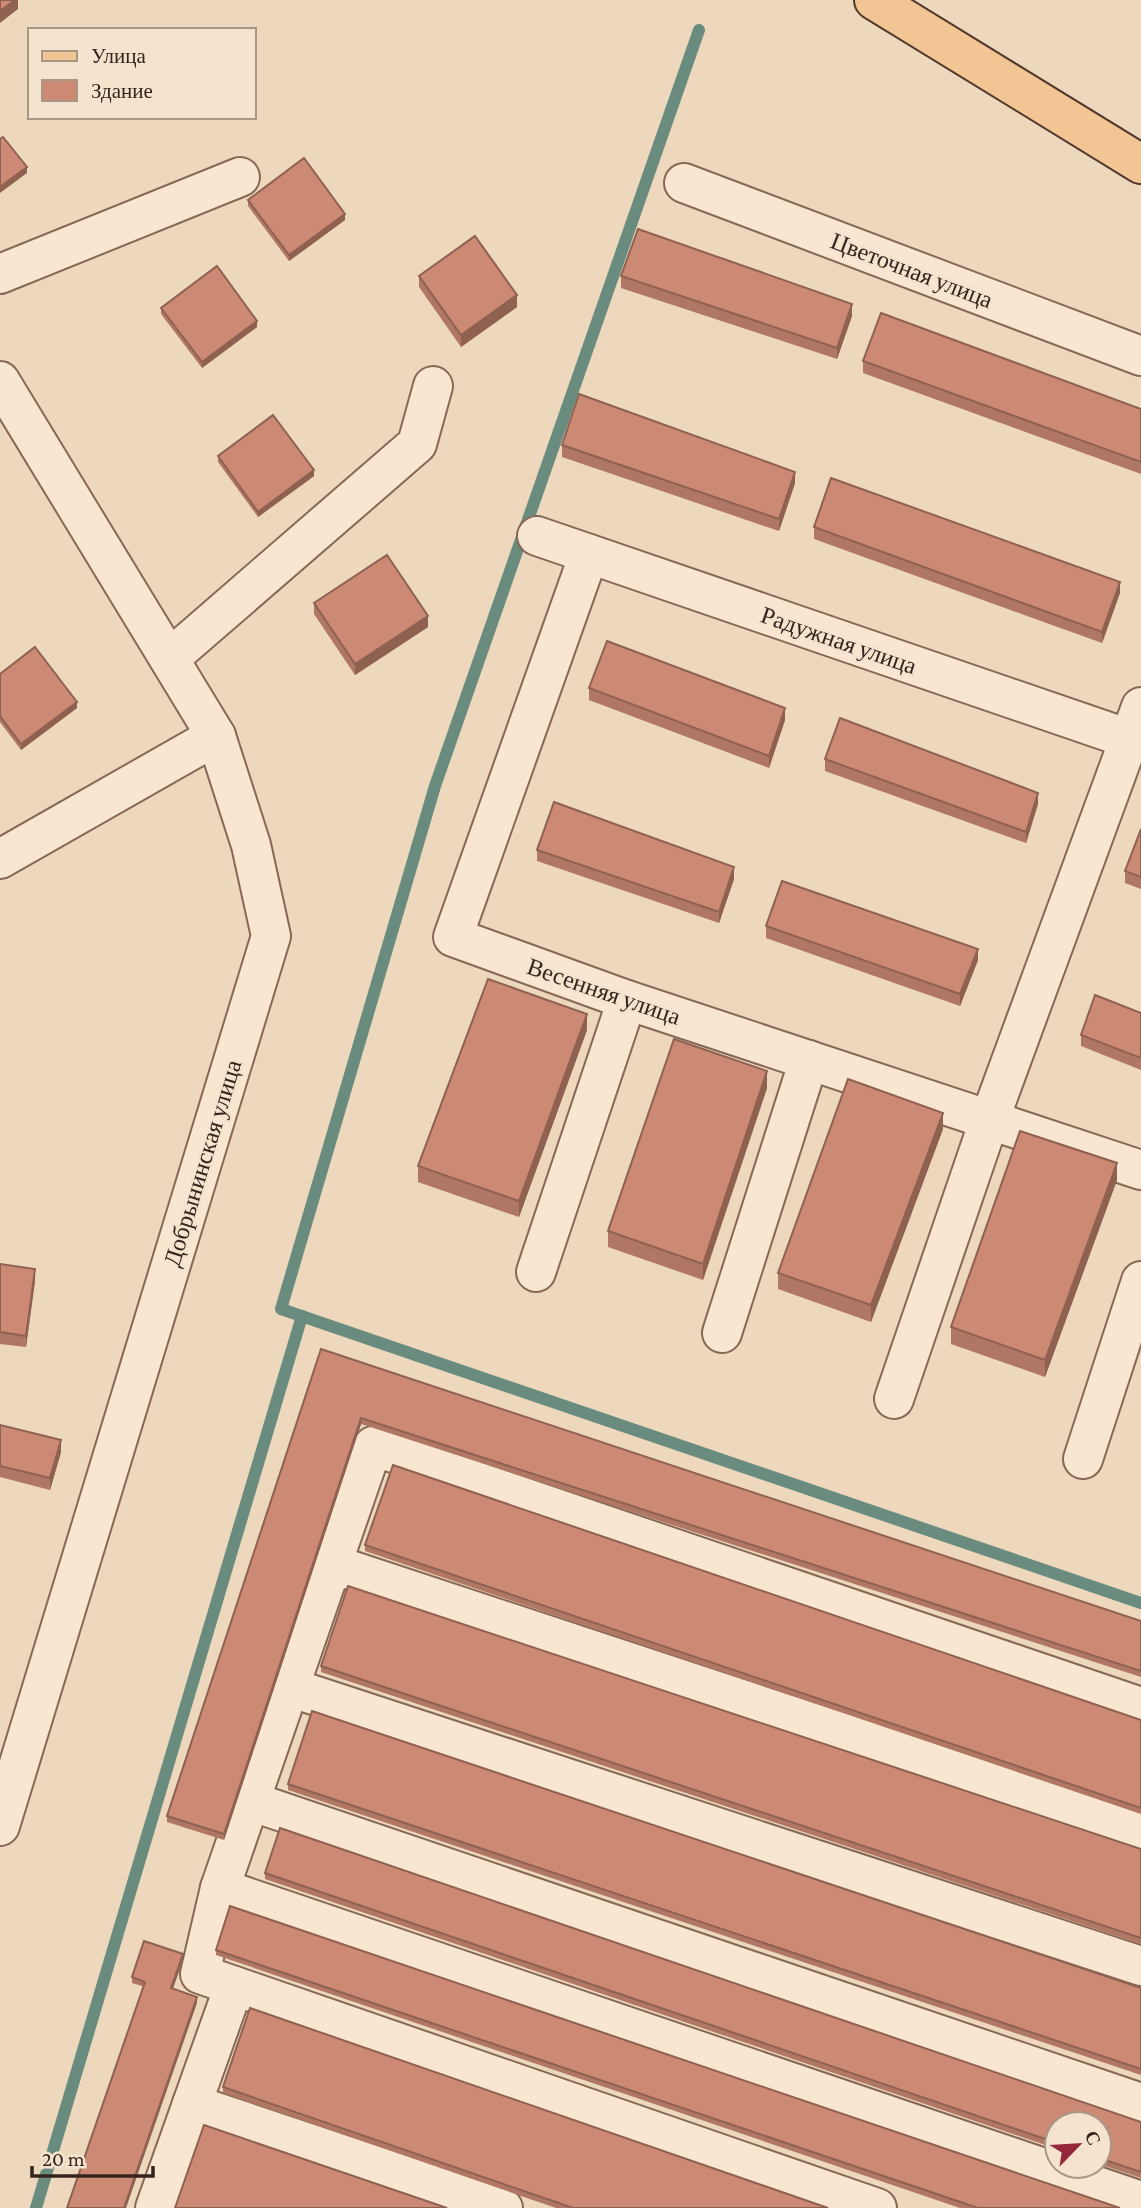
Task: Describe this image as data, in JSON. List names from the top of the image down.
{
  "streets": {
    "street": [
      "Цветочная улица",
      "Радужная улица",
      "Весенняя улица",
      "Добрынинская улица"
    ]
  },
  "crossings": [
    ["Радужная улица", "Весенняя улица"]
  ],
  "legend": ["Улица", "Здание"],
  "scale_bar": "20 m",
  "north": "top right"
}
